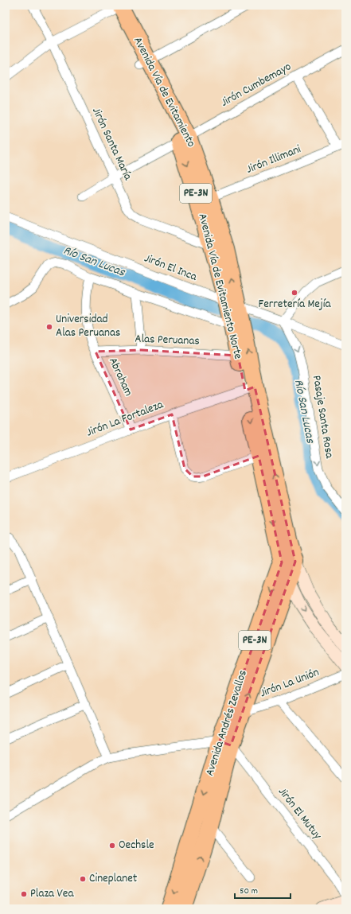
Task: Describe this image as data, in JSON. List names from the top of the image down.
{
  "streets": {
    "highway": [
      "Avenida Vía de Evitamiento",
      "PE-3N",
      "Avenida Vía de Evitamiento Norte",
      "Avenida Andrés Zevallos"
    ],
    "street": [
      "Jirón Cumbemayo",
      "Jirón Santa María",
      "Jirón Illimani",
      "Jirón El Inca",
      "Alas Peruanas",
      "Abraham",
      "Pasaje Santa Rosa",
      "Jirón La Fortaleza",
      "Jirón La Unión",
      "Jirón El Mutuy"
    ]
  },
  "crossings": [
    ["Jirón Cumbemayo", "Avenida Vía de Evitamiento"],
    ["Jirón Cumbemayo", "Jirón Santa María"],
    ["Jirón Cumbemayo", "Avenida Vía de Evitamiento Norte"],
    ["Avenida Vía de Evitamiento", "Jirón Illimani"],
    ["Avenida Vía de Evitamiento", "Avenida Vía de Evitamiento Norte"],
    ["Jirón Santa María", "Avenida Vía de Evitamiento Norte"],
    ["Jirón Illimani", "Avenida Vía de Evitamiento Norte"],
    ["Jirón El Inca", "Avenida Vía de Evitamiento Norte"],
    ["Jirón El Inca", "Pasaje Santa Rosa"],
    ["Avenida Vía de Evitamiento Norte", "Alas Peruanas"],
    ["Avenida Vía de Evitamiento Norte", "Jirón La Fortaleza"],
    ["Avenida Vía de Evitamiento Norte", "Avenida Andrés Zevallos"],
    ["Alas Peruanas", "Abraham"],
    ["Abraham", "Jirón La Fortaleza"],
    ["Jirón La Unión", "Avenida Andrés Zevallos"],
    ["Avenida Andrés Zevallos", "Jirón El Mutuy"]
  ],
  "one_way": ["Pasaje Santa Rosa"],
  "water": ["Río San Lucas"],
  "places": [
    "Ferretería Mejía",
    "Universidad Alas Peruanas",
    "Oechsle",
    "Cineplanet",
    "Plaza Vea"
  ],
  "scale_bar": "50 m"
}
